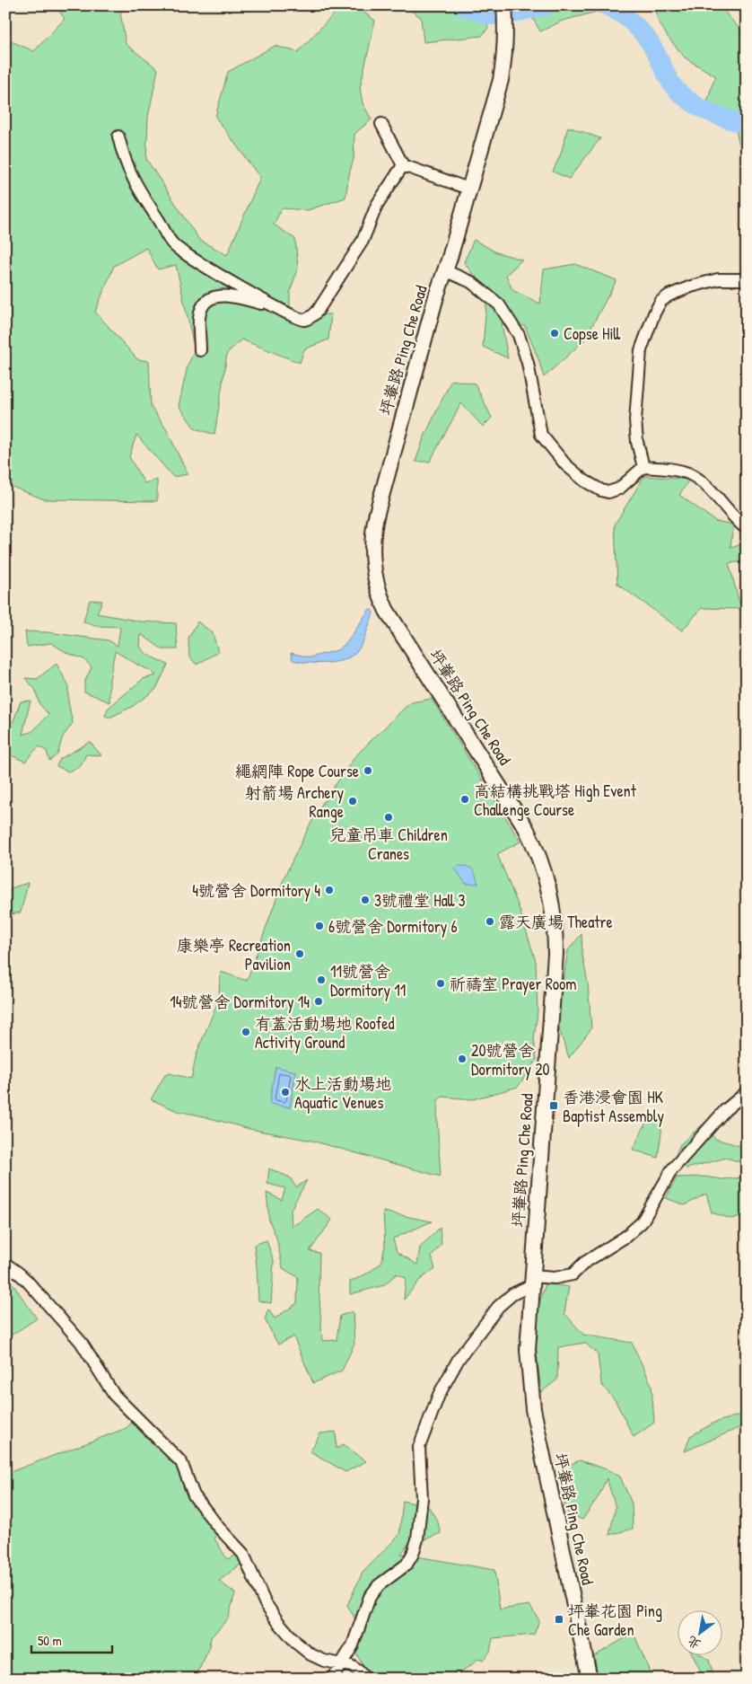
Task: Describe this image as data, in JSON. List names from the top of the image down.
{
  "streets": {
    "street": ["坪輋路 Ping Che Road"]
  },
  "places": {
    "other": [
      "Copse Hill",
      "繩網陣 Rope Course",
      "高結構挑戰塔 High Event Challenge Course",
      "射箭場 Archery Range",
      "兒童吊車 Children Cranes",
      "4號營舍 Dormitory 4",
      "3號禮堂 Hall 3",
      "露天廣場 Theatre",
      "6號營舍 Dormitory 6",
      "康樂亭 Recreation Pavilion",
      "11號營舍 Dormitory 11",
      "祈禱室 Prayer Room",
      "14號營舍 Dormitory 14",
      "有蓋活動場地 Roofed Activity Ground",
      "20號營舍 Dormitory 20",
      "水上活動場地 Aquatic Venues"
    ],
    "transit": ["香港浸會園 HK Baptist Assembly", "坪輋花園 Ping Che Garden"]
  },
  "scale_bar": "50 m",
  "north": "bottom left"
}
